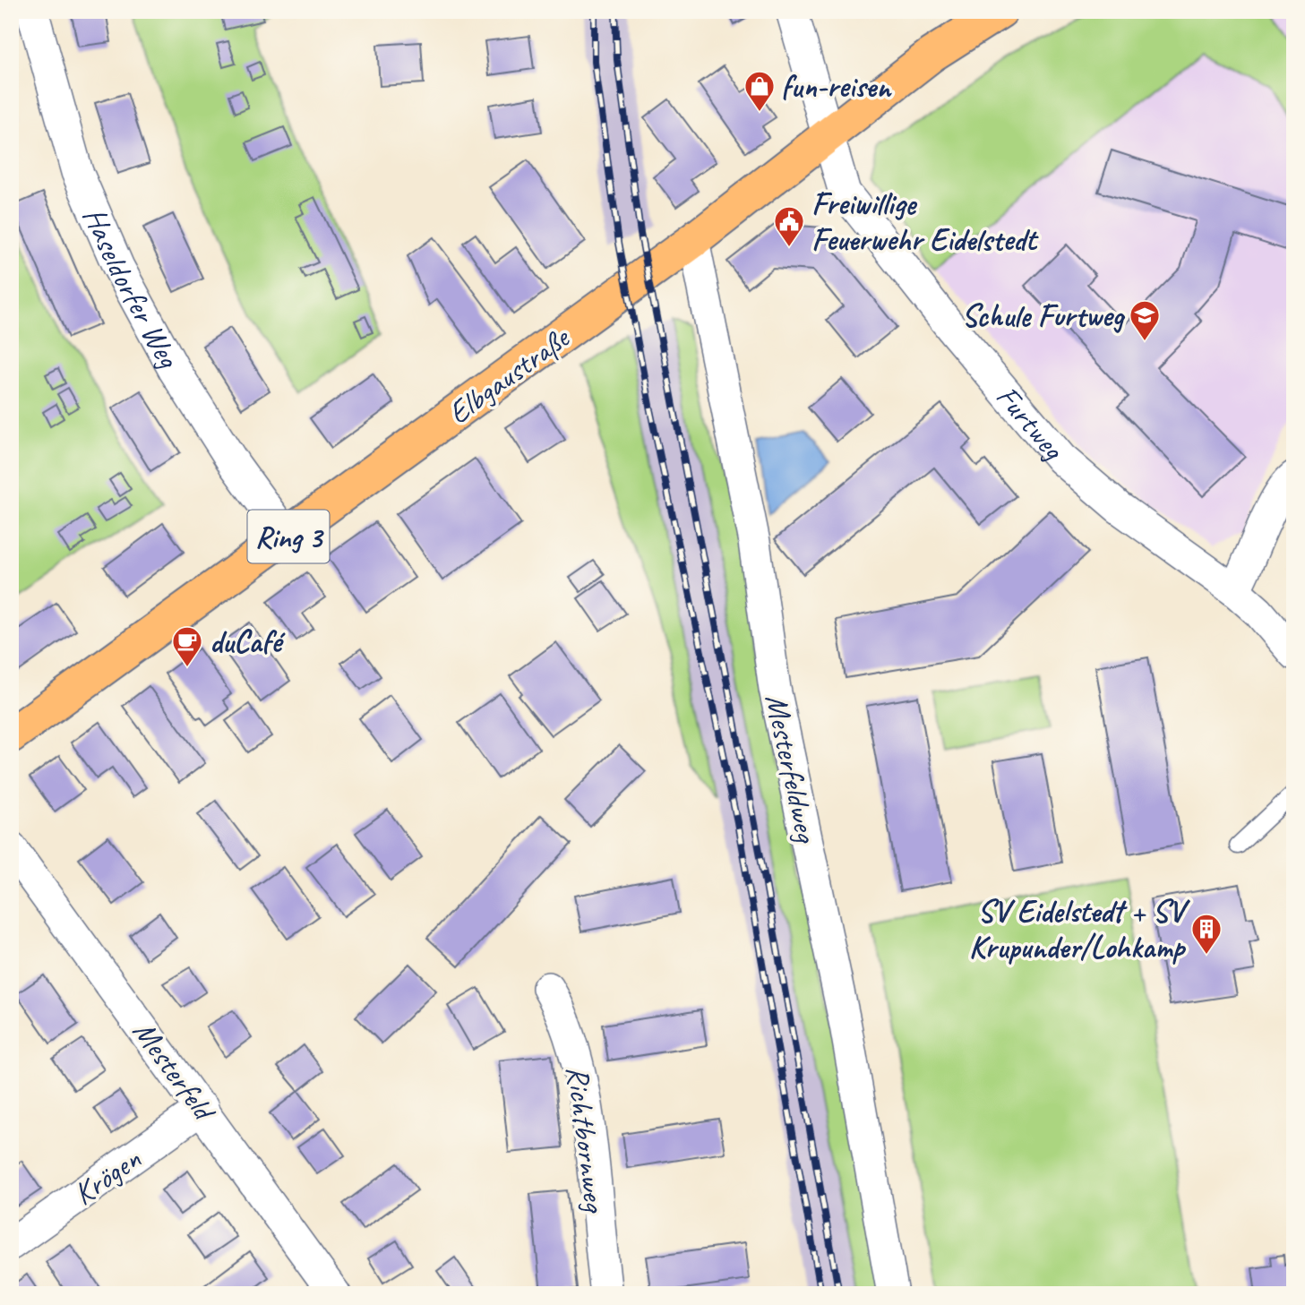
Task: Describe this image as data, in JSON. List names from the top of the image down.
{
  "streets": {
    "main road": ["Elbgaustraße", "Ring 3"],
    "street": [
      "Haseldorfer Weg",
      "Furtweg",
      "Mesterfeldweg",
      "Mesterfeld",
      "Richtbornweg",
      "Krögen"
    ]
  },
  "crossings": [
    ["Haseldorfer Weg", "Elbgaustraße"],
    ["Elbgaustraße", "Furtweg"],
    ["Elbgaustraße", "Mesterfeldweg"],
    ["Mesterfeld", "Krögen"]
  ],
  "places": {
    "shop": ["fun-reisen"],
    "public building": ["Freiwillige Feuerwehr Eidelstedt"],
    "school or university": ["Schule Furtweg"],
    "cafe": ["duCafé"],
    "building": ["SV Eidelstedt + SV Krupunder/Lohkamp"]
  }
}
